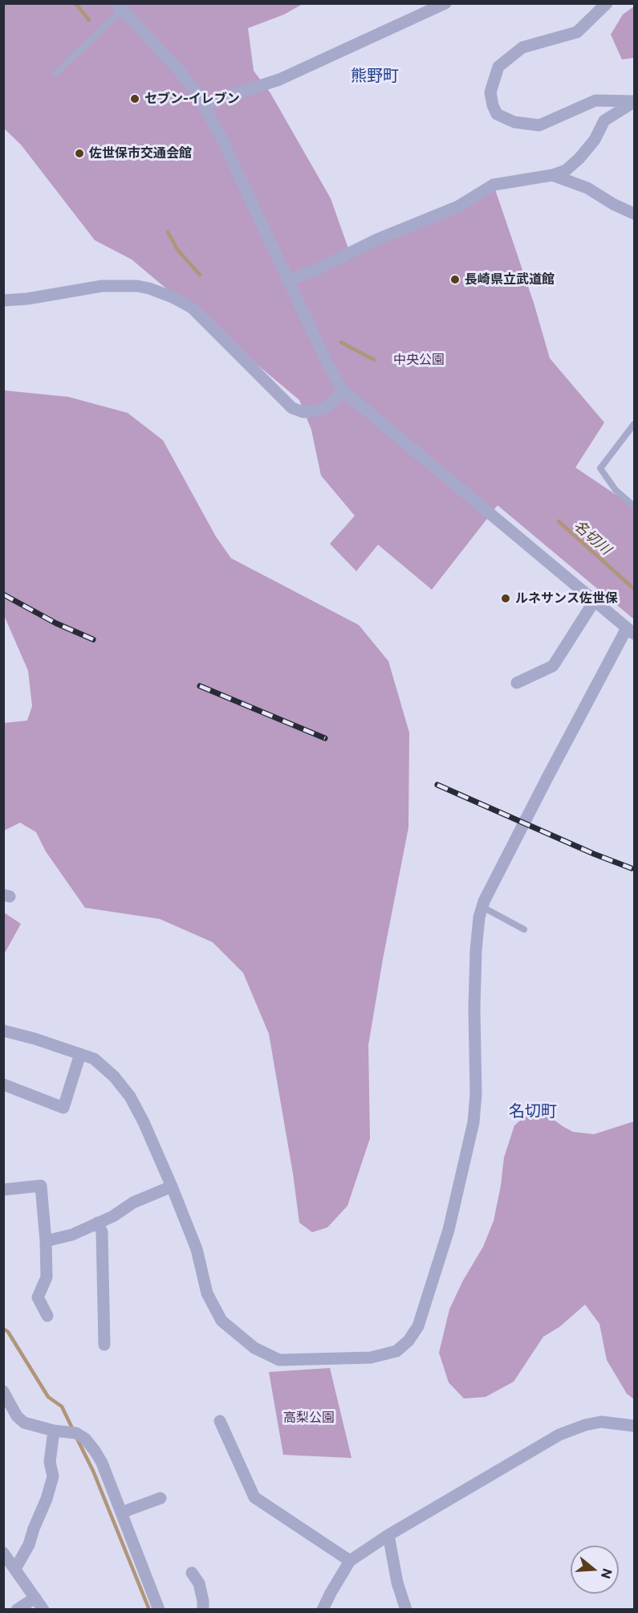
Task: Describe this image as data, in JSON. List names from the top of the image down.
{
  "districts": ["熊野町", "名切町"],
  "water": ["名切川"],
  "parks": ["中央公園", "高梨公園"],
  "places": [
    "セブン-イレブン",
    "佐世保市交通会館",
    "長崎県立武道館",
    "ルネサンス佐世保"
  ],
  "north": "right"
}
